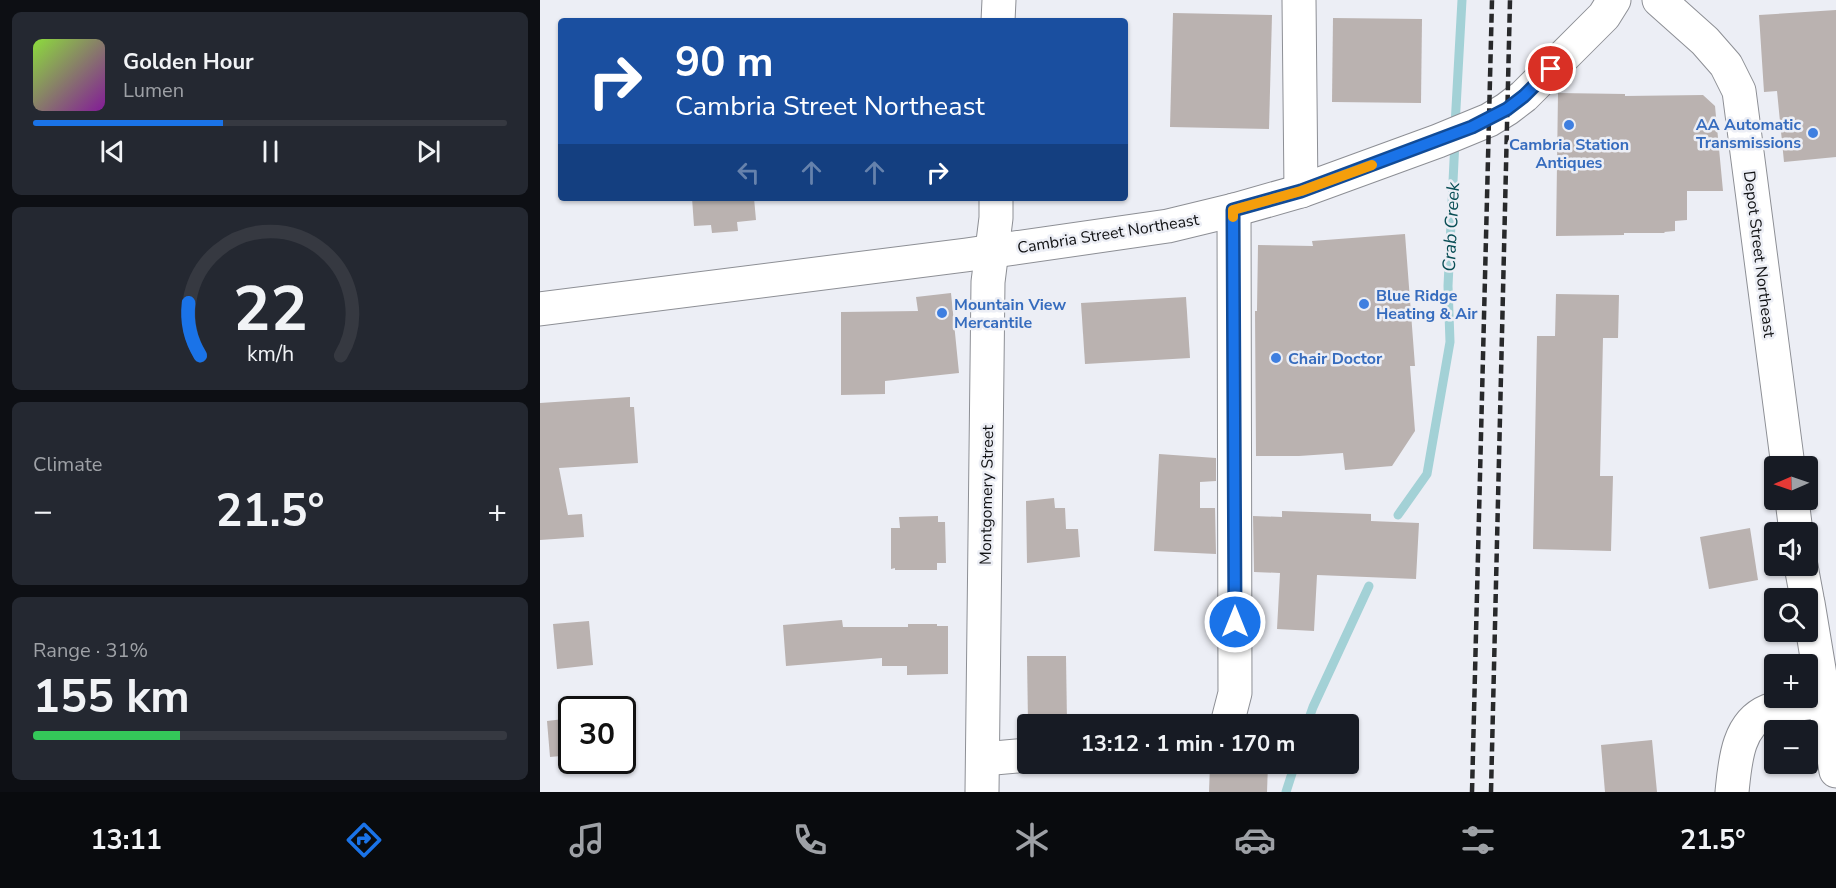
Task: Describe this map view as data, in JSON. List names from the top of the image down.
{
  "streets": {
    "street": ["Cambria Street Northeast", "Depot Street Northeast", "Montgomery Street"]
  },
  "crossings": [
    ["Cambria Street Northeast", "Montgomery Street"]
  ],
  "water": ["Crab Creek"],
  "places": [
    "Cambria Station Antiques",
    "AA Automatic Transmissions",
    "Blue Ridge Heating & Air",
    "Mountain View Mercantile",
    "Chair Doctor"
  ],
  "north": "left",
  "page": {
    "turn": ["90 m", "Cambria Street Northeast"],
    "song": ["Golden Hour", "Lumen"],
    "tile": [
      "Climate",
      ["Range · 31%", "155 km"]
    ],
    "map_buttons": ["+", "−"],
    "heat": ["−", "21.5°", "+"],
    "limit": "30",
    "trip": "13:12 · 1 min · 170 m",
    "tabs": ["13:11", "21.5°"],
    "gauge": ["22", "km/h"]
  }
}
